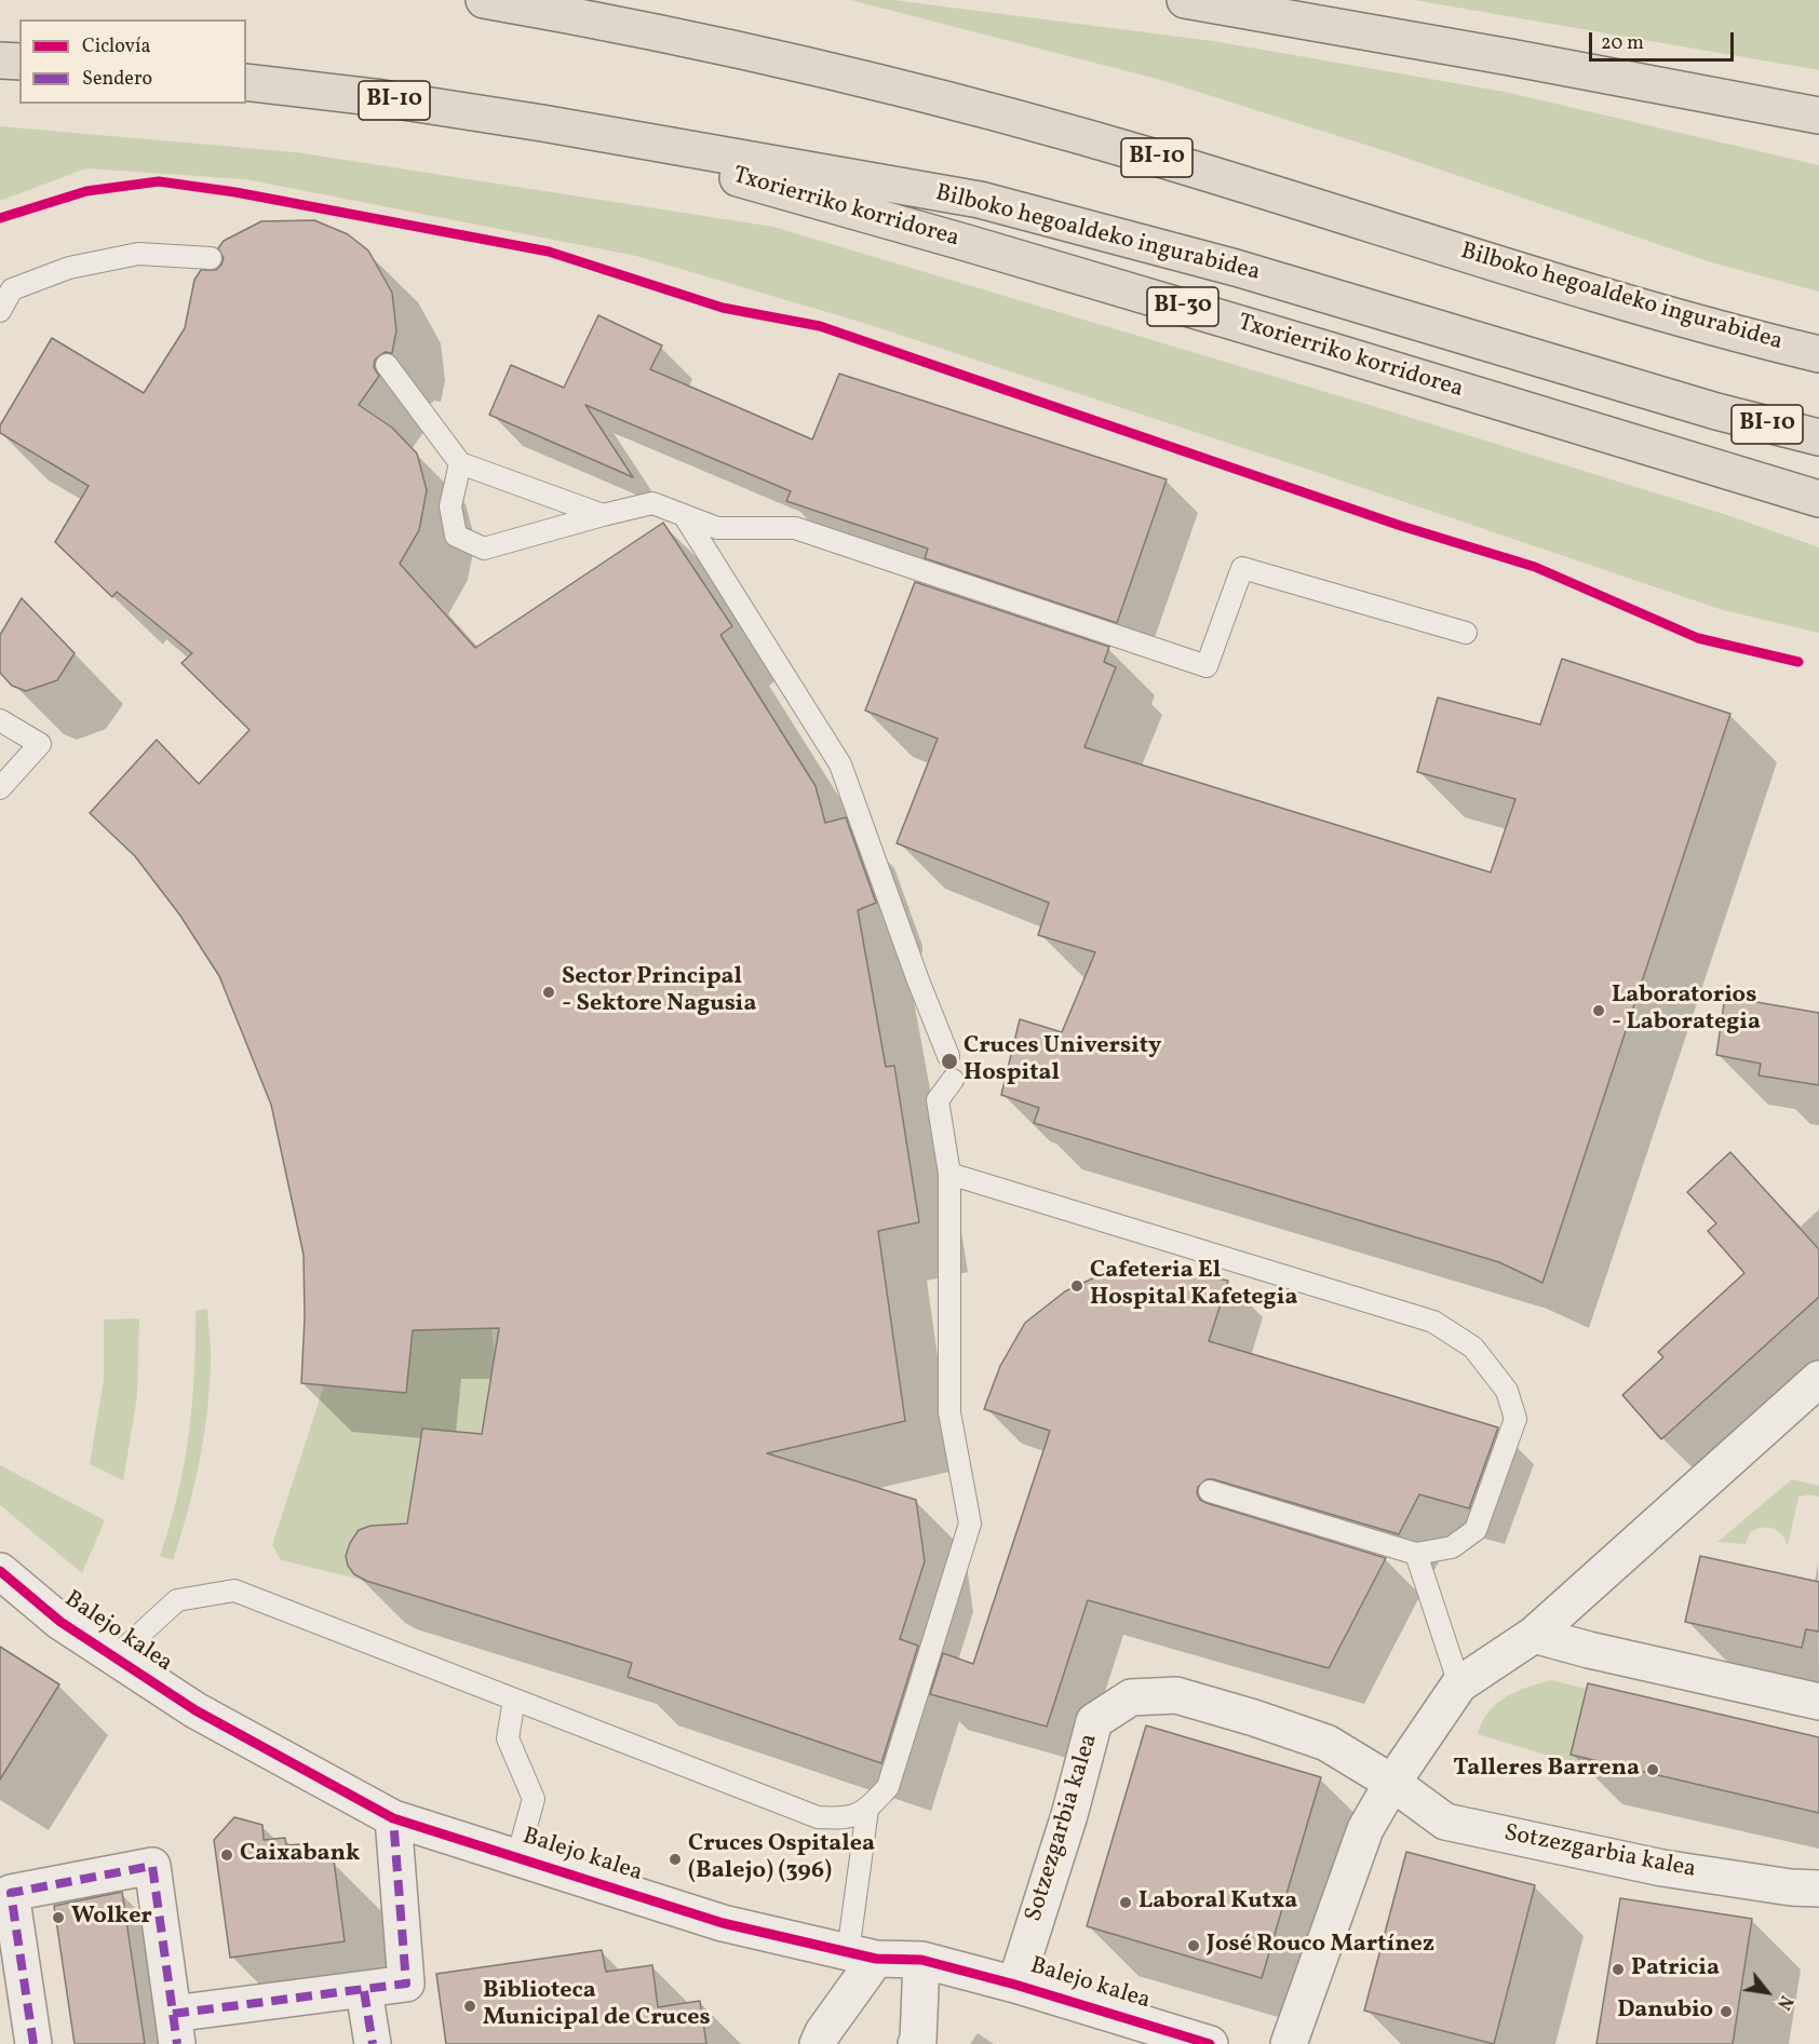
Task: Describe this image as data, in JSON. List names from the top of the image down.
{
  "streets": {
    "highway": [
      "BI-10",
      "Txorierriko korridorea",
      "Bilboko hegoaldeko ingurabidea",
      "BI-30"
    ],
    "street": ["Balejo kalea", "Sotzezgarbia kalea"]
  },
  "crossings": [
    ["Txorierriko korridorea", "Bilboko hegoaldeko ingurabidea"],
    ["Balejo kalea", "Sotzezgarbia kalea"]
  ],
  "places": [
    "Sector Principal - Sektore Nagusia",
    "Laboratorios - Laborategia",
    "Cruces University Hospital",
    "Cafeteria El Hospital Kafetegia",
    "Talleres Barrena",
    "Caixabank",
    "Cruces Ospitalea (Balejo) (396)",
    "Laboral Kutxa",
    "Wolker",
    "José Rouco Martínez",
    "Patricia",
    "Biblioteca Municipal de Cruces",
    "Danubio"
  ],
  "legend": ["Ciclovía", "Sendero"],
  "scale_bar": "20 m",
  "north": "bottom right"
}
